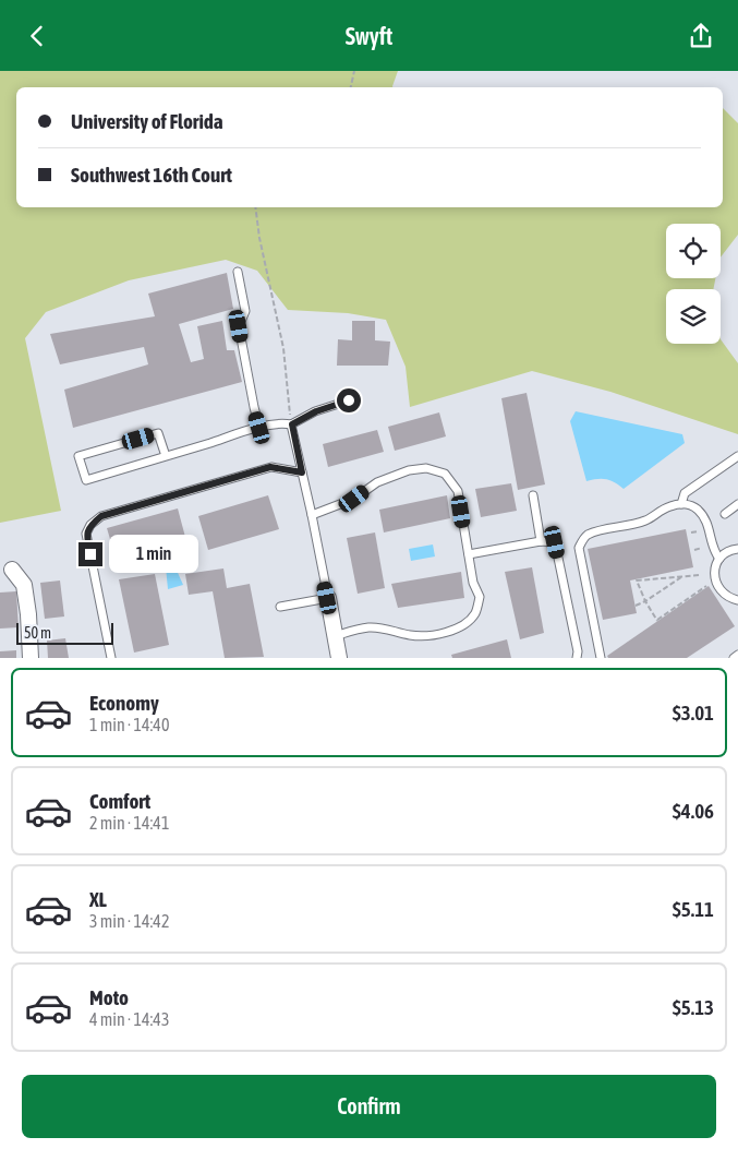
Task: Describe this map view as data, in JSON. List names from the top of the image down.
{
  "scale_bar": "50 m",
  "page": {
    "header": "Swyft",
    "banner": ["University of Florida", "Southwest 16th Court"],
    "bubble": "1 min",
    "scale": "50 m",
    "list": [
      {
        "name": "Economy",
        "note": "1 min · 14:40",
        "value": "$3.01"
      },
      {
        "name": "Comfort",
        "note": "2 min · 14:41",
        "value": "$4.06"
      },
      {
        "name": "XL",
        "note": "3 min · 14:42",
        "value": "$5.11"
      },
      {
        "name": "Moto",
        "note": "4 min · 14:43",
        "value": "$5.13"
      }
    ],
    "buttons": "Confirm"
  }
}
